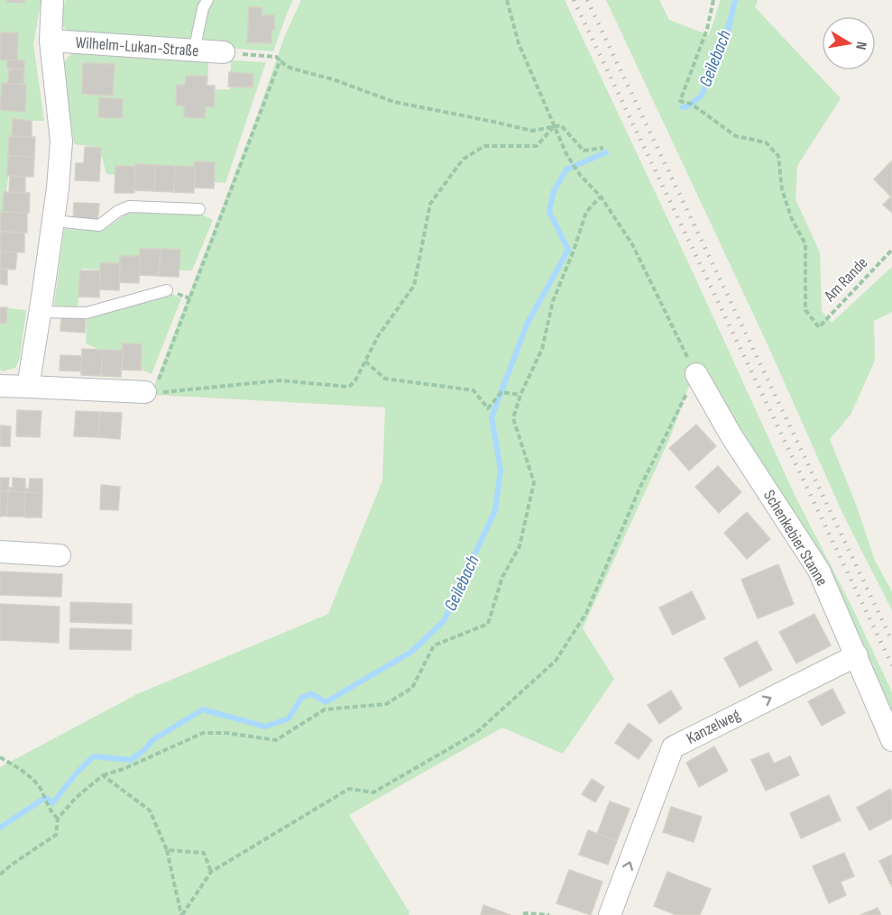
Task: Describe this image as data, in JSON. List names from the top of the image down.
{
  "streets": {
    "street": ["Wilhelm-Lukan-Straße", "Schenkebier Stanne", "Kanzelweg"],
    "path": ["Am Rande"]
  },
  "crossings": [
    ["Schenkebier Stanne", "Kanzelweg"]
  ],
  "one_way": ["Kanzelweg"],
  "water": ["Geilebach"],
  "north": "right"
}
